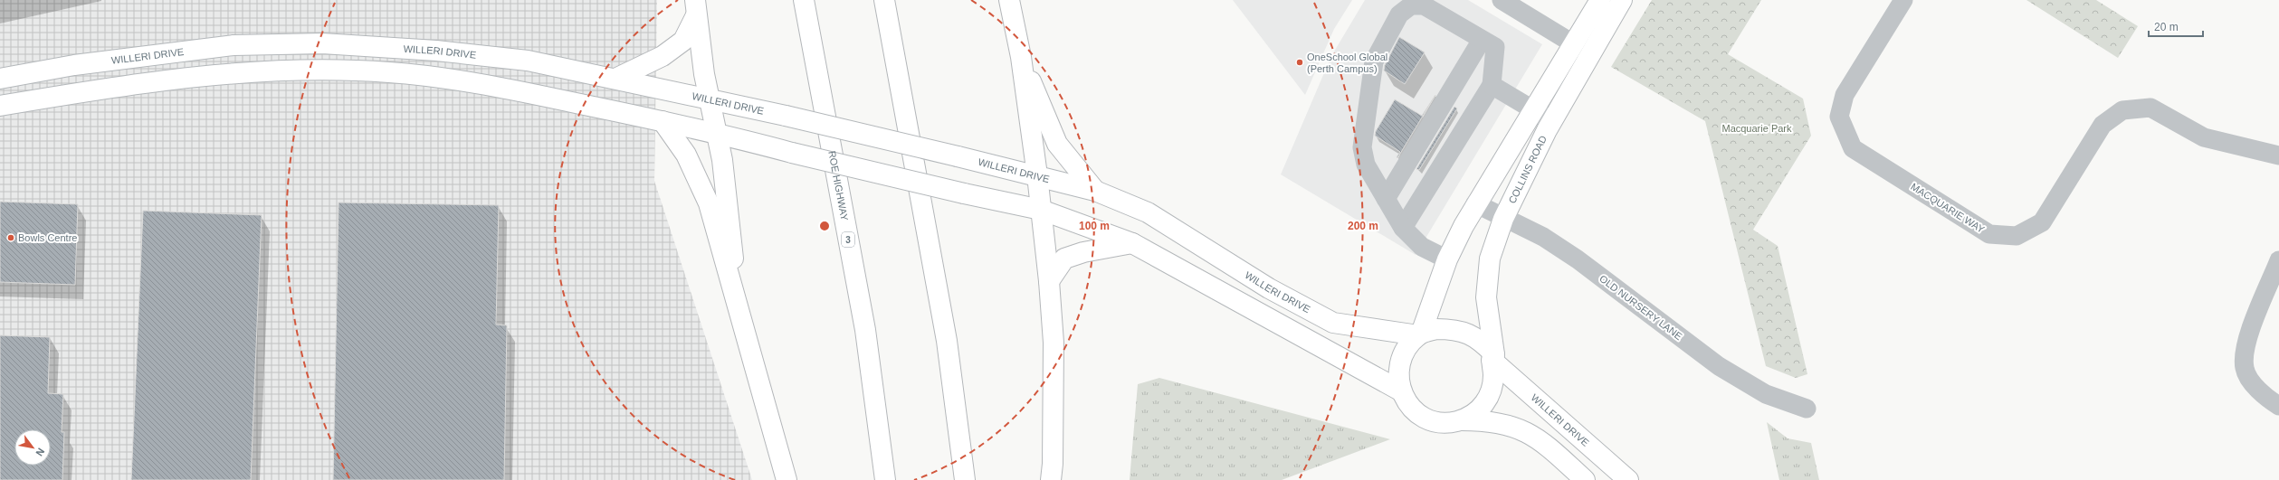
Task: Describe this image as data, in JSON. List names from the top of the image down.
{
  "streets": {
    "main road": [
      "WILLERI DRIVE",
      "COLLINS ROAD",
      "ROE HIGHWAY",
      "3"
    ],
    "street": ["MACQUARIE WAY", "OLD NURSERY LANE"]
  },
  "crossings": [
    ["WILLERI DRIVE", "COLLINS ROAD"],
    ["COLLINS ROAD", "OLD NURSERY LANE"]
  ],
  "parks": ["Macquarie Park"],
  "places": ["OneSchool Global (Perth Campus)", "Bowls Centre"],
  "scale_bar": "20 m",
  "north": "bottom right",
  "rings": ["100 m", "200 m"]
}
